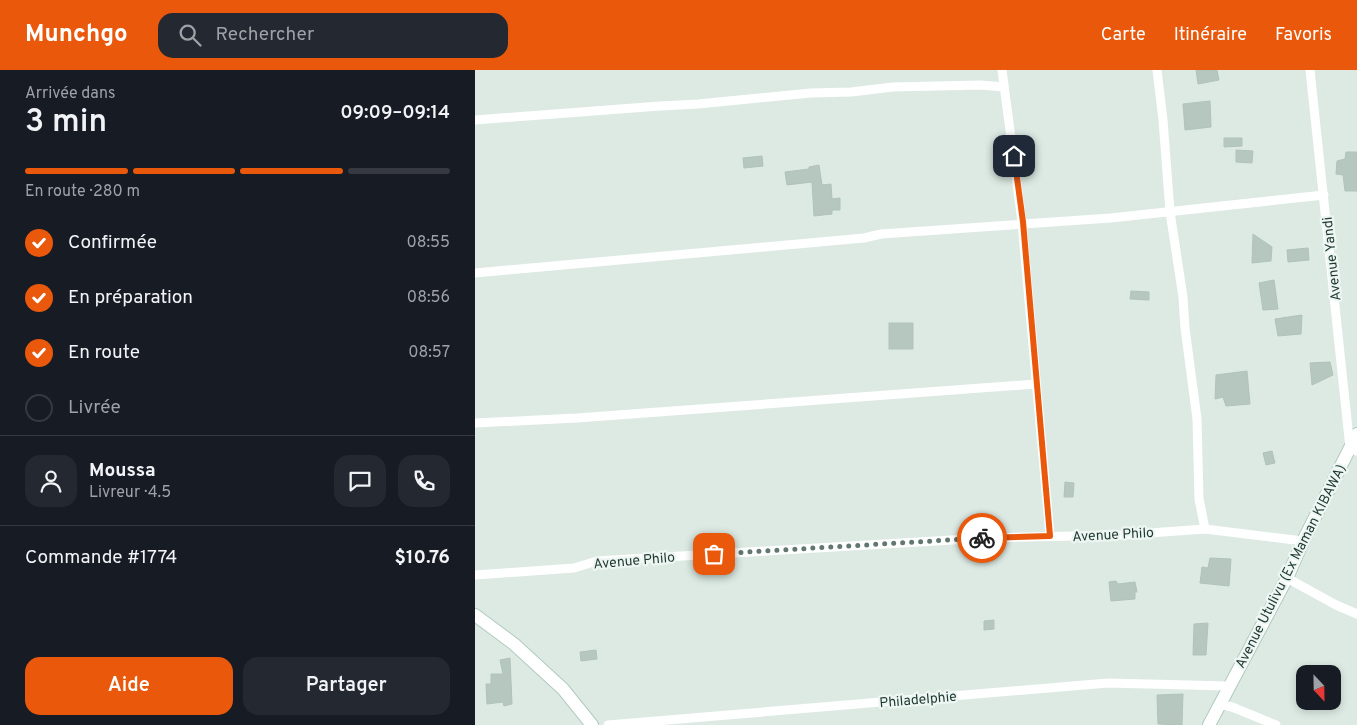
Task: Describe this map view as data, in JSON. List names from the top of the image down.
{
  "streets": {
    "street": [
      "Avenue Yandi",
      "Avenue Philo",
      "Avenue Utulivu (Ex Maman KIBAWA)",
      "Philadelphie"
    ]
  },
  "crossings": [
    ["Avenue Yandi", "Avenue Utulivu (Ex Maman KIBAWA)"],
    ["Avenue Philo", "Avenue Utulivu (Ex Maman KIBAWA)"],
    ["Avenue Utulivu (Ex Maman KIBAWA)", "Philadelphie"]
  ],
  "north": "bottom",
  "page": {
    "header": "Munchgo",
    "search": "Rechercher",
    "nav": ["Carte", "Itinéraire", "Favoris"],
    "heading": ["3 min", "Arrivée dans", "09:09–09:14"],
    "panel": [
      "Moussa",
      "Livreur · 4.5",
      "Commande #1774",
      "$10.76"
    ],
    "bar": "En route · 280 m",
    "list": [
      ["Confirmée", "08:55"],
      ["En préparation", "08:56"],
      ["En route", "08:57"],
      "Livrée"
    ],
    "buttons": ["Aide", "Partager"]
  }
}
